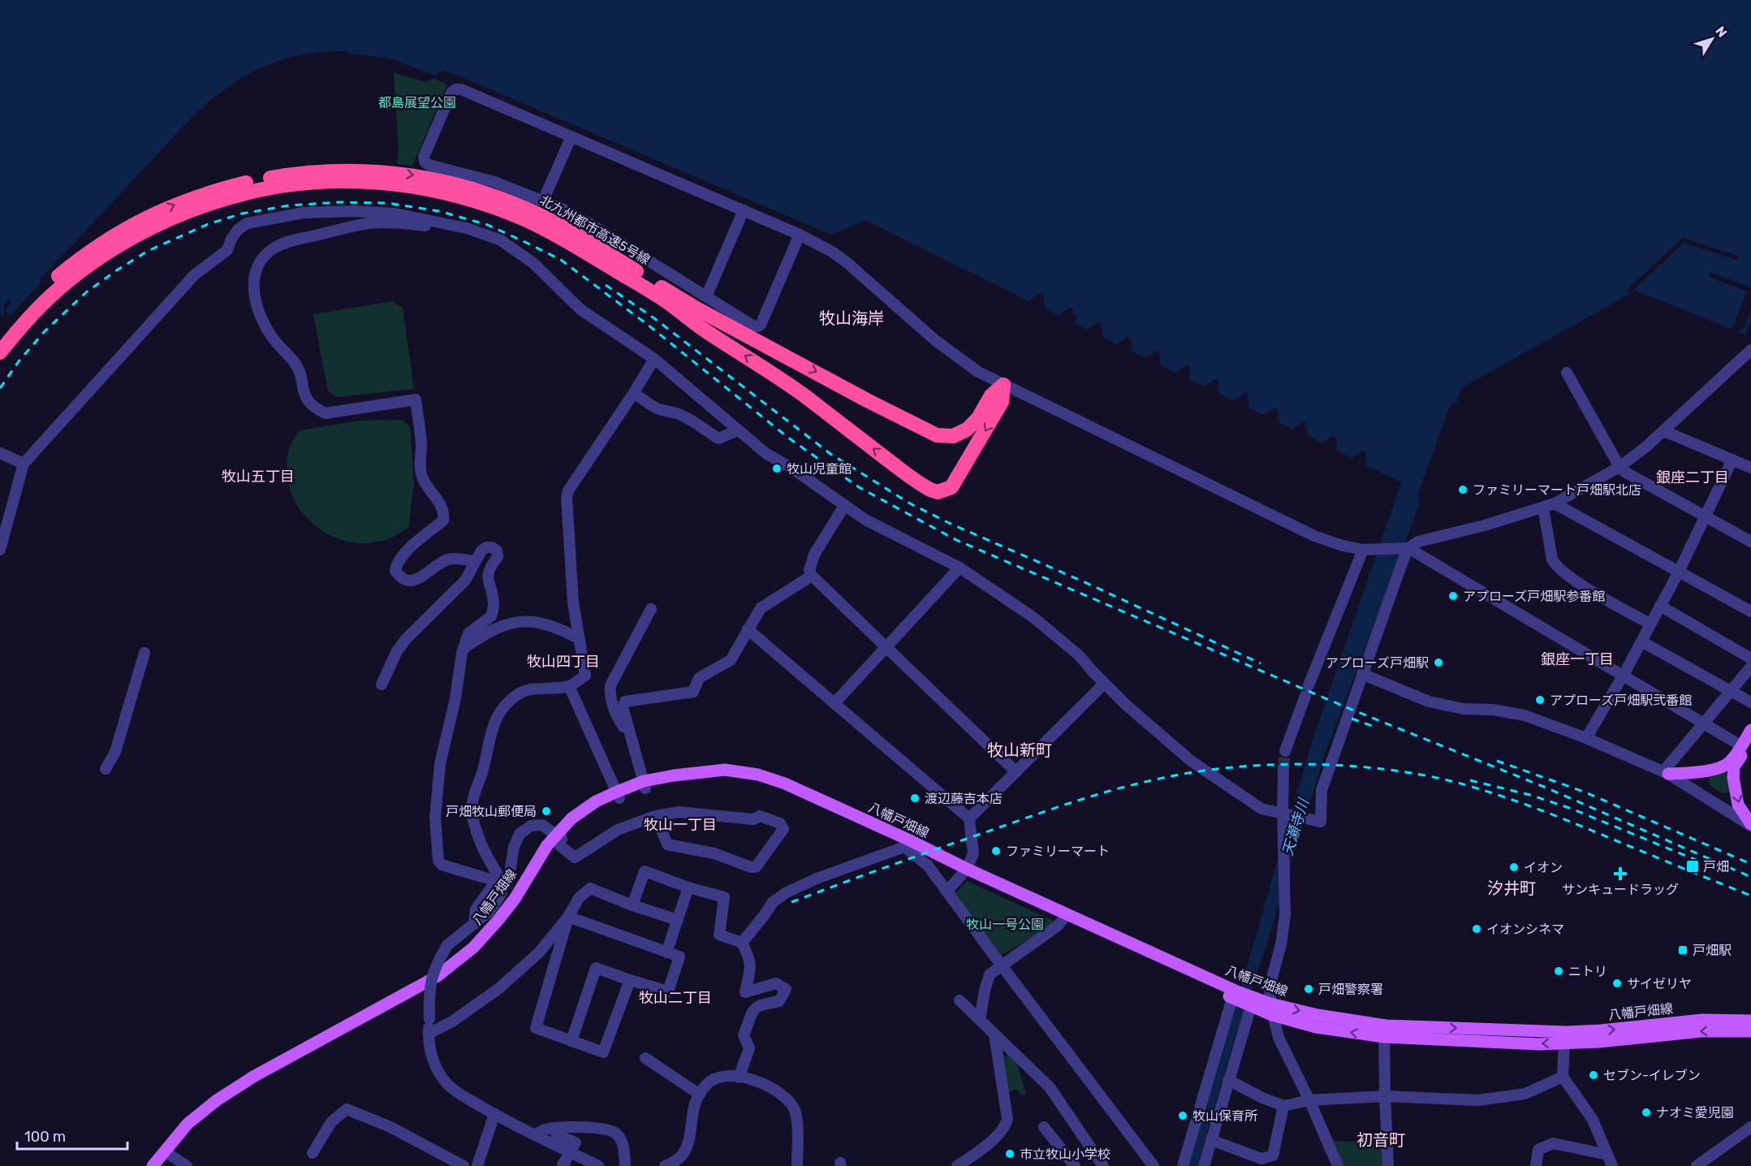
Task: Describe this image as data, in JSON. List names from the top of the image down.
{
  "streets": {
    "highway": ["北九州都市高速5号線"],
    "main road": ["八幡戸畑線"]
  },
  "districts": [
    "牧山海岸",
    "牧山五丁目",
    "銀座二丁目",
    "銀座一丁目",
    "牧山四丁目",
    "牧山新町",
    "牧山一丁目",
    "汐井町",
    "牧山二丁目",
    "初音町"
  ],
  "water": ["天瀬寺川"],
  "parks": ["都島展望公園", "牧山一号公園"],
  "places": {
    "other": [
      "牧山児童館",
      "ファミリーマート戸畑駅北店",
      "アプローズ戸畑駅参番館",
      "アプローズ戸畑駅",
      "アプローズ戸畑駅弐番館",
      "渡辺藤吉本店",
      "戸畑牧山郵便局",
      "ファミリーマート",
      "イオン",
      "イオンシネマ",
      "ニトリ",
      "サイゼリヤ",
      "戸畑警察署",
      "セブン-イレブン",
      "ナオミ愛児園",
      "牧山保育所",
      "市立牧山小学校"
    ],
    "transit": ["戸畑", "戸畑駅"],
    "health": ["サンキュードラッグ"]
  },
  "scale_bar": "100 m",
  "north": "top right"
}
